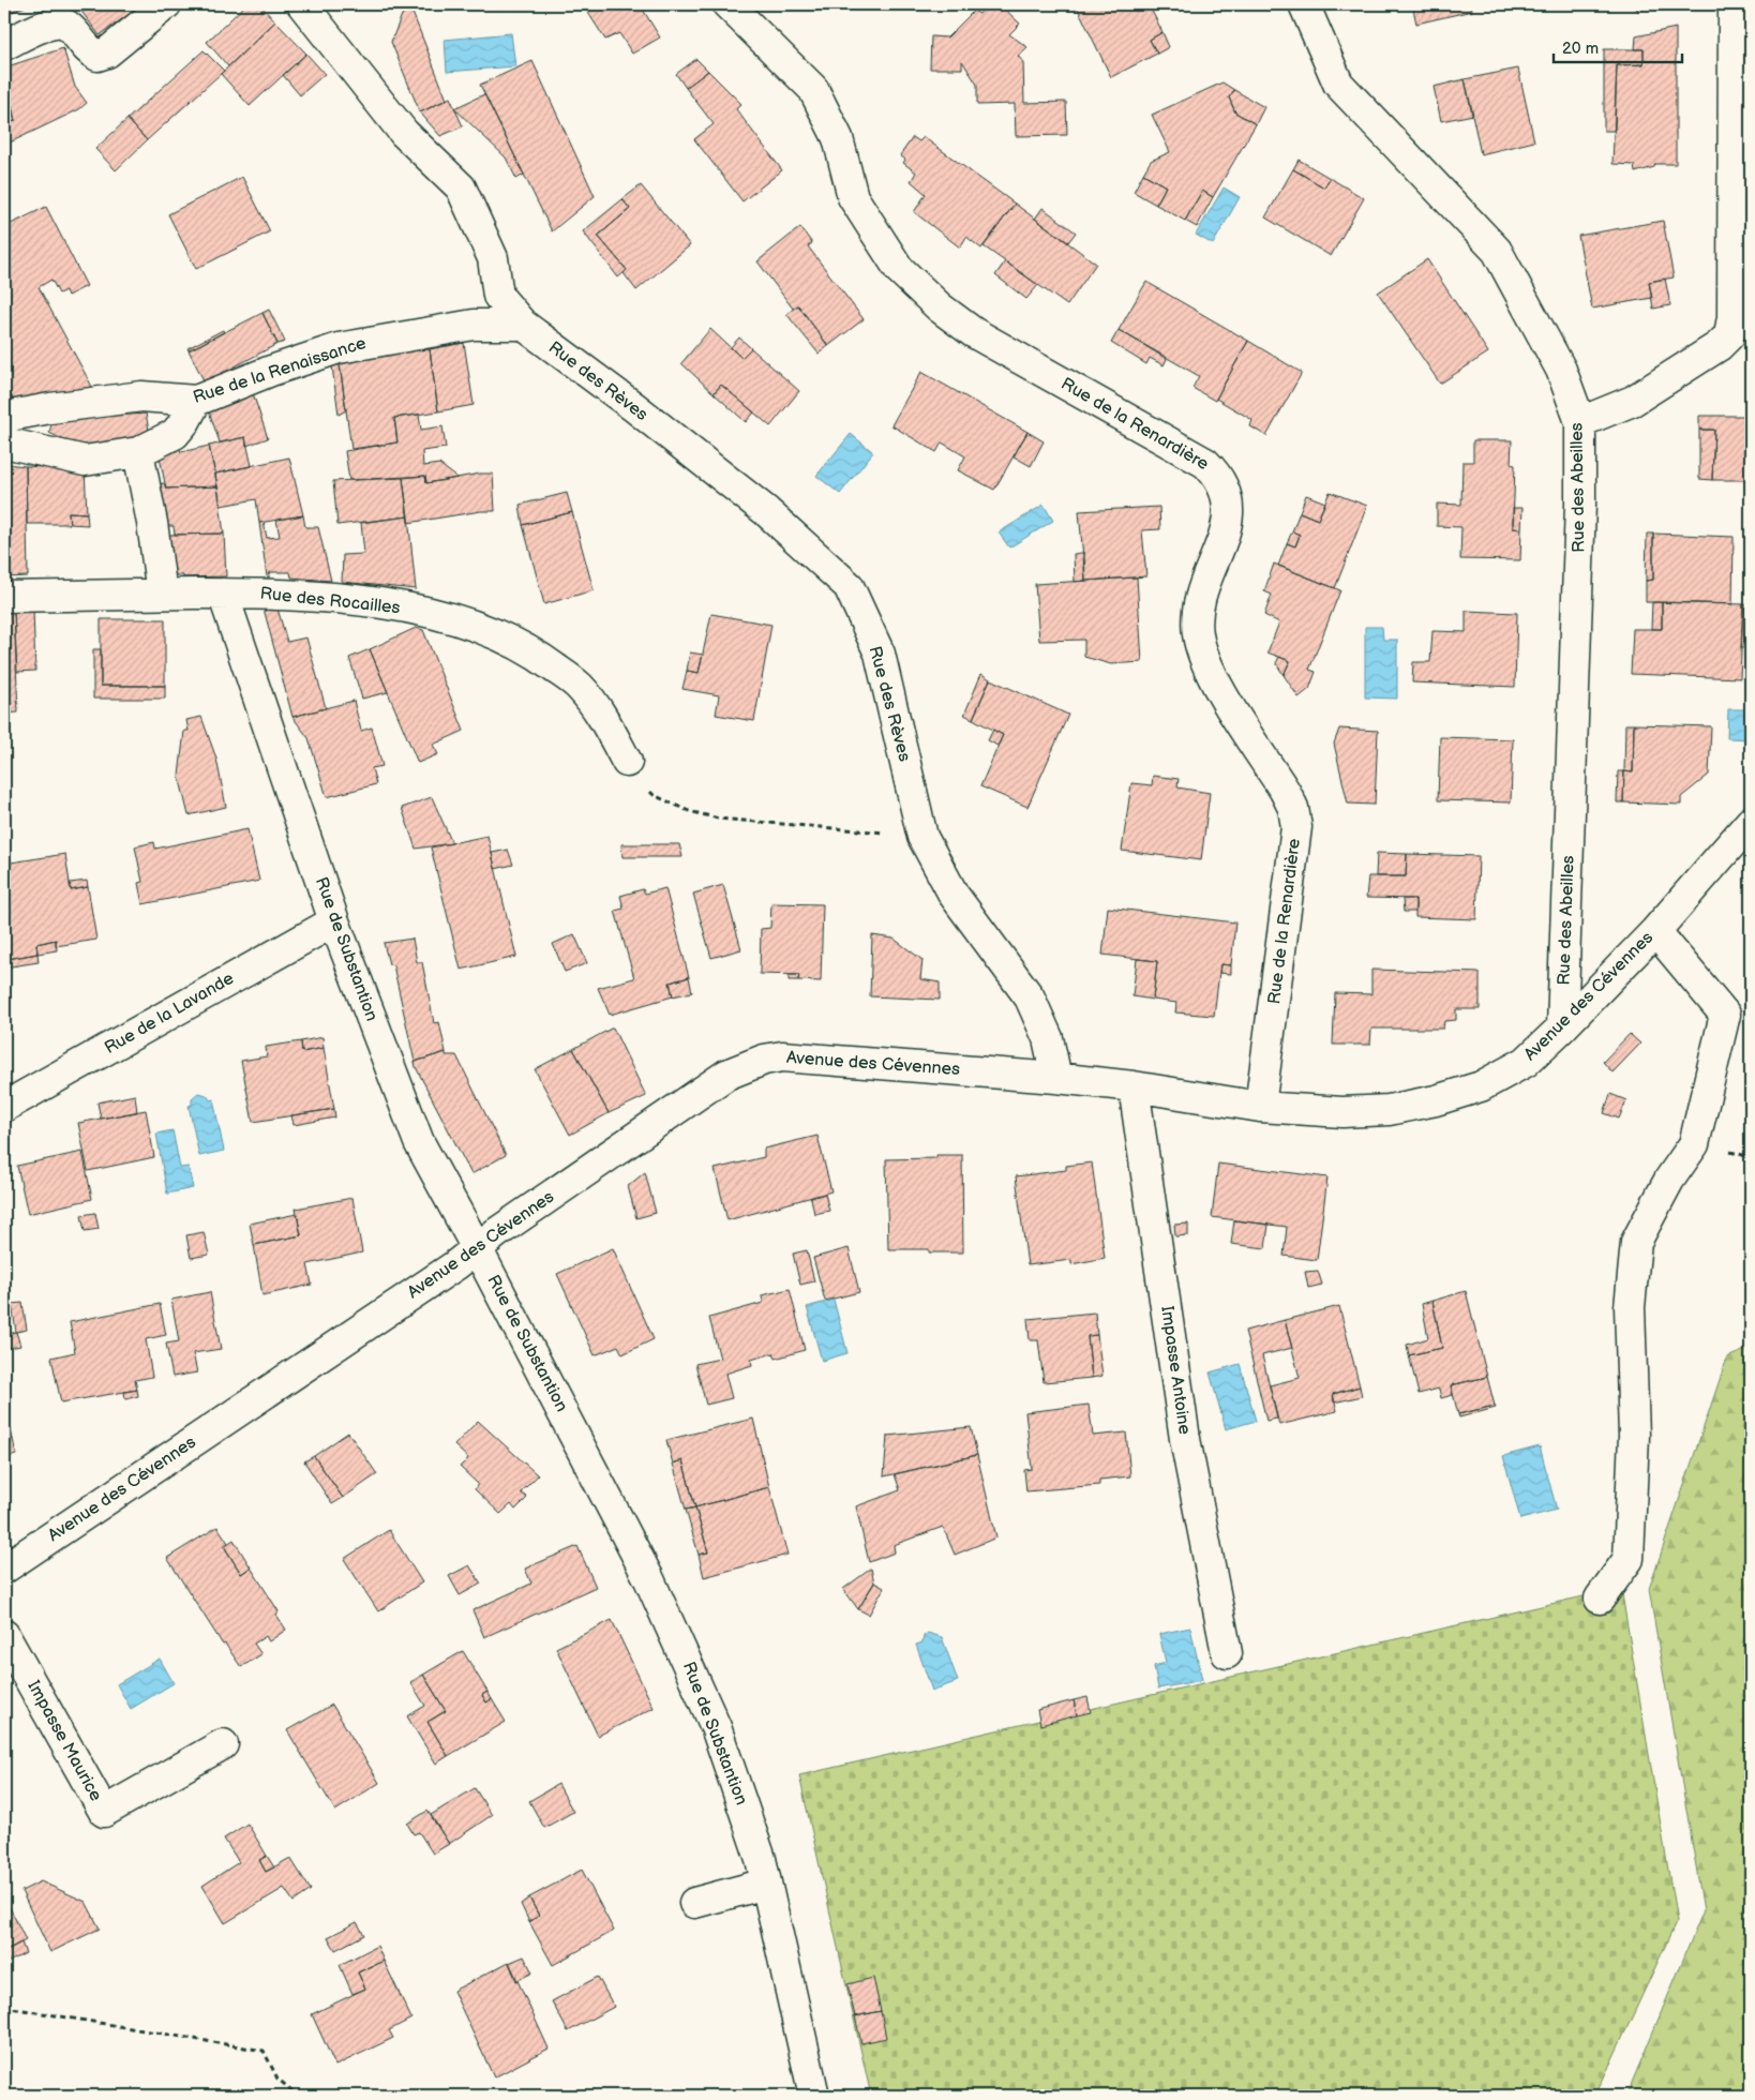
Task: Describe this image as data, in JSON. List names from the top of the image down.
{
  "streets": {
    "street": [
      "Rue de la Renaissance",
      "Rue des Rèves",
      "Rue de la Renardière",
      "Rue des Abeilles",
      "Rue des Rocailles",
      "Rue de Substantion",
      "Avenue des Cévennes",
      "Rue de la Lavande",
      "Impasse Antoine",
      "Impasse Maurice"
    ]
  },
  "crossings": [
    ["Rue de la Renaissance", "Rue des Rèves"],
    ["Rue des Rèves", "Avenue des Cévennes"],
    ["Rue de la Renardière", "Avenue des Cévennes"],
    ["Rue des Abeilles", "Avenue des Cévennes"],
    ["Rue des Rocailles", "Rue de Substantion"],
    ["Rue de Substantion", "Avenue des Cévennes"],
    ["Rue de Substantion", "Rue de la Lavande"],
    ["Avenue des Cévennes", "Impasse Antoine"]
  ],
  "scale_bar": "20 m"
}
